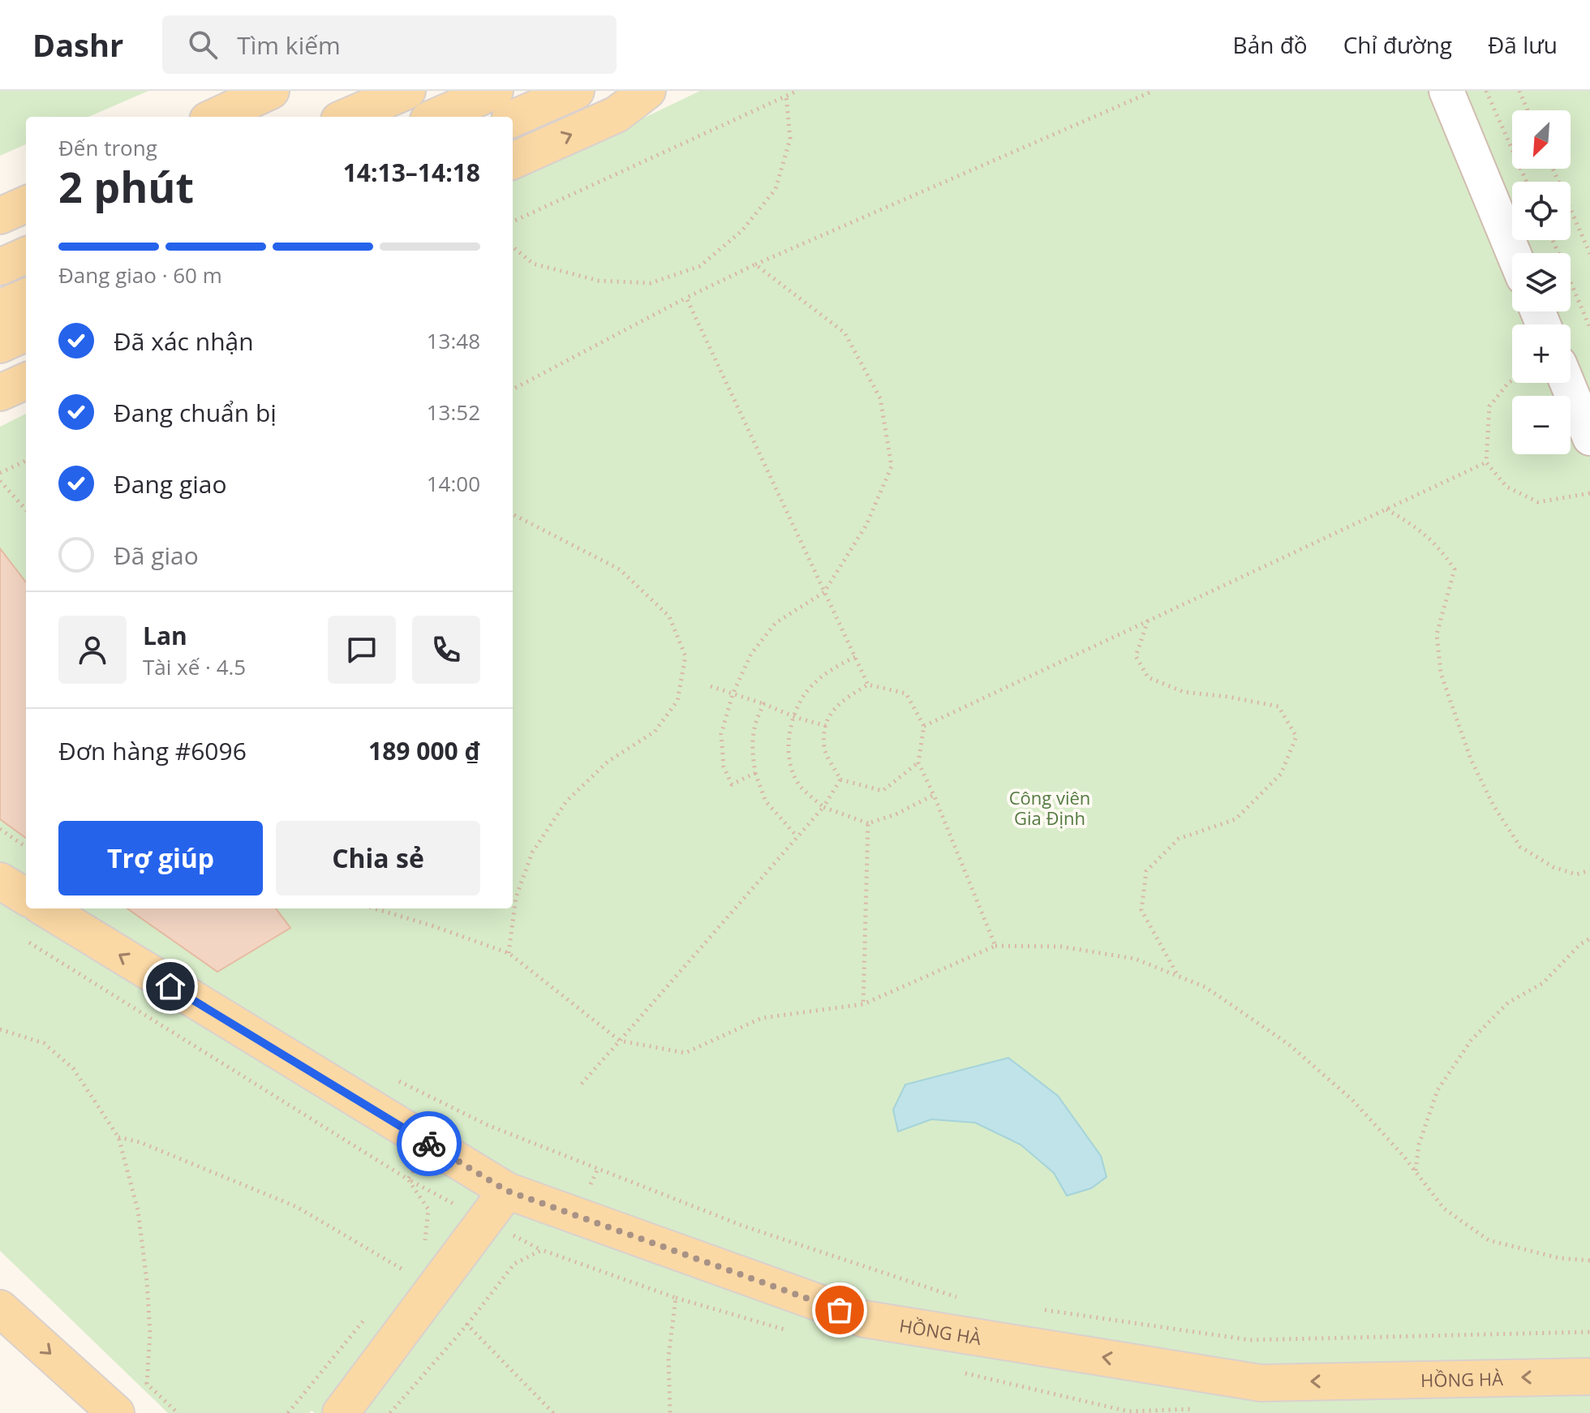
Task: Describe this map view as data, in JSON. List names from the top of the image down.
{
  "streets": {
    "main road": ["HỒNG HÀ"]
  },
  "one_way": ["HỒNG HÀ"],
  "parks": ["Công viên Gia Định"],
  "north": "bottom left",
  "page": {
    "header": "Dashr",
    "search": "Tìm kiếm",
    "nav": ["Bản đồ", "Chỉ đường", "Đã lưu"],
    "map_buttons": ["+", "−"],
    "heading": ["2 phút", "Đến trong", "14:13–14:18"],
    "panel": [
      "Lan",
      "Tài xế · 4.5",
      "Đơn hàng #6096",
      "189 000 ₫"
    ],
    "bar": "Đang giao · 60 m",
    "list": [
      ["Đã xác nhận", "13:48"],
      ["Đang chuẩn bị", "13:52"],
      ["Đang giao", "14:00"],
      "Đã giao"
    ],
    "buttons": ["Trợ giúp", "Chia sẻ"]
  }
}
